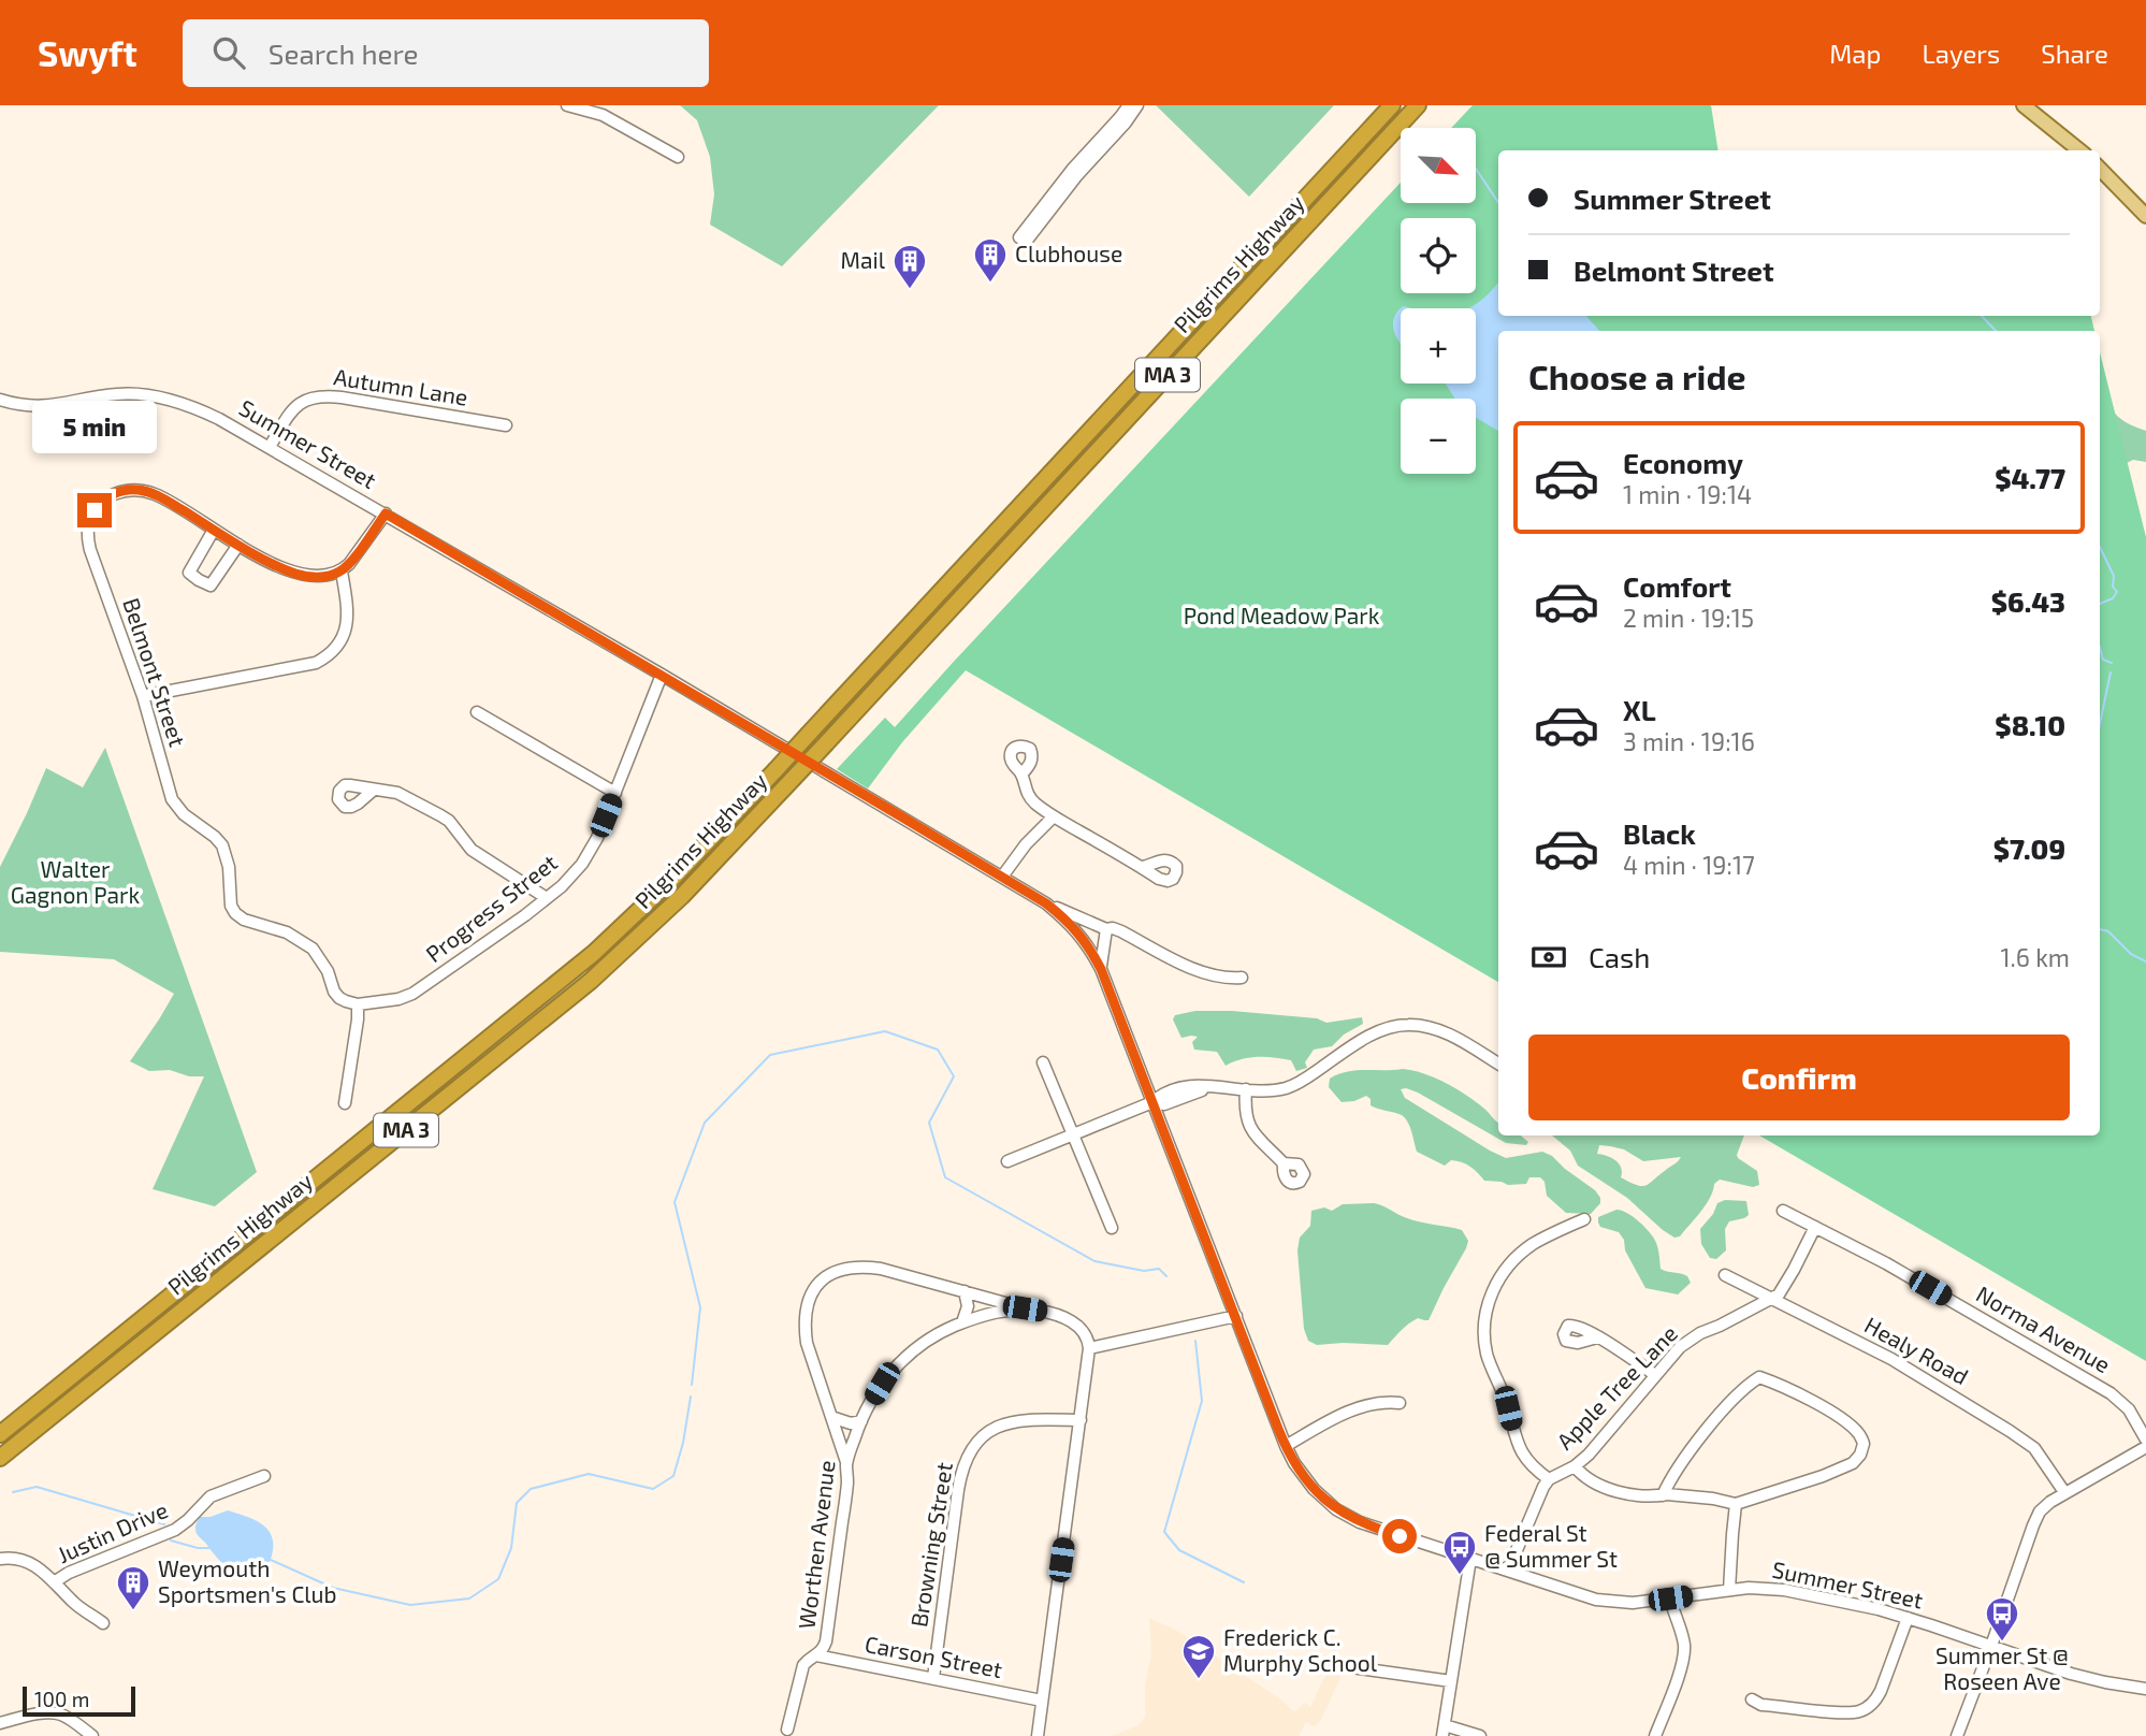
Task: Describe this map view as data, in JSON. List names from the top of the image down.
{
  "streets": {
    "highway": ["Pilgrims Highway", "MA 3"],
    "street": [
      "Autumn Lane",
      "Summer Street",
      "Belmont Street",
      "Progress Street",
      "Norma Avenue",
      "Healy Road",
      "Apple Tree Lane",
      "Justin Drive",
      "Worthen Avenue",
      "Browning Street",
      "Carson Street"
    ]
  },
  "crossings": [
    ["Autumn Lane", "Summer Street"],
    ["Summer Street", "Progress Street"],
    ["Summer Street", "Apple Tree Lane"],
    ["Belmont Street", "Progress Street"],
    ["Norma Avenue", "Apple Tree Lane"],
    ["Healy Road", "Apple Tree Lane"],
    ["Worthen Avenue", "Carson Street"],
    ["Browning Street", "Carson Street"]
  ],
  "parks": ["Pond Meadow Park", "Walter Gagnon Park"],
  "places": {
    "building": ["Clubhouse", "Mail", "Weymouth Sportsmen's Club"],
    "bus stop": ["Federal St @ Summer St", "Summer St @ Roseen Ave"],
    "school or university": ["Frederick C. Murphy School"]
  },
  "scale_bar": "100 m",
  "north": "bottom right",
  "page": {
    "header": "Swyft",
    "search": "Search here",
    "nav": ["Map", "Layers", "Share"],
    "map_buttons": ["+", "−"],
    "banner": ["Summer Street", "Belmont Street"],
    "heading": "Choose a ride",
    "bubble": "5 min",
    "list": [
      {
        "name": "Economy",
        "note": "1 min · 19:14",
        "value": "$4.77"
      },
      {
        "name": "Comfort",
        "note": "2 min · 19:15",
        "value": "$6.43"
      },
      {
        "name": "XL",
        "note": "3 min · 19:16",
        "value": "$8.10"
      },
      {
        "name": "Black",
        "note": "4 min · 19:17",
        "value": "$7.09"
      }
    ],
    "pay": ["Cash", "1.6 km"],
    "buttons": "Confirm",
    "scale": "100 m"
  }
}
